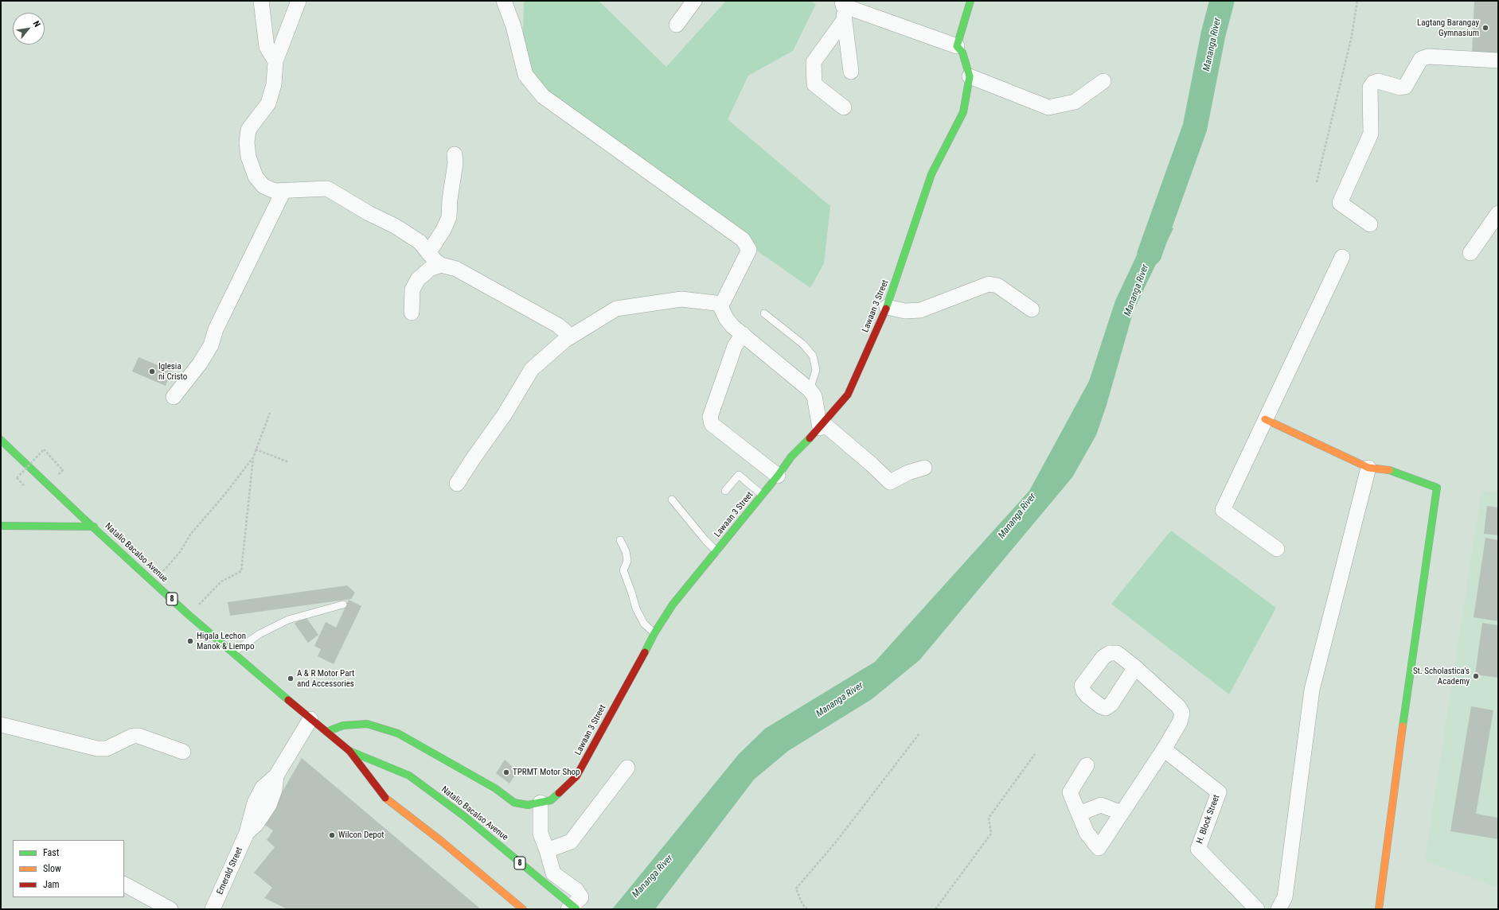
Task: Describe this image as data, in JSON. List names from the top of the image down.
{
  "streets": {
    "street": [
      "Lawaan 3 Street",
      "Natalio Bacalso Avenue",
      "8",
      "H. Block Street",
      "Emerald Street"
    ]
  },
  "crossings": [
    ["Lawaan 3 Street", "Natalio Bacalso Avenue"],
    ["Natalio Bacalso Avenue", "Emerald Street"]
  ],
  "water": ["Mananga River"],
  "places": [
    "Lagtang Barangay Gymnasium",
    "Iglesia ni Cristo",
    "Higala Lechon Manok & Liempo",
    "St. Scholastica's Academy",
    "A & R Motor Part and Accessories",
    "TPRMT Motor Shop",
    "Wilcon Depot"
  ],
  "legend": ["Fast", "Slow", "Jam"],
  "north": "top right"
}
